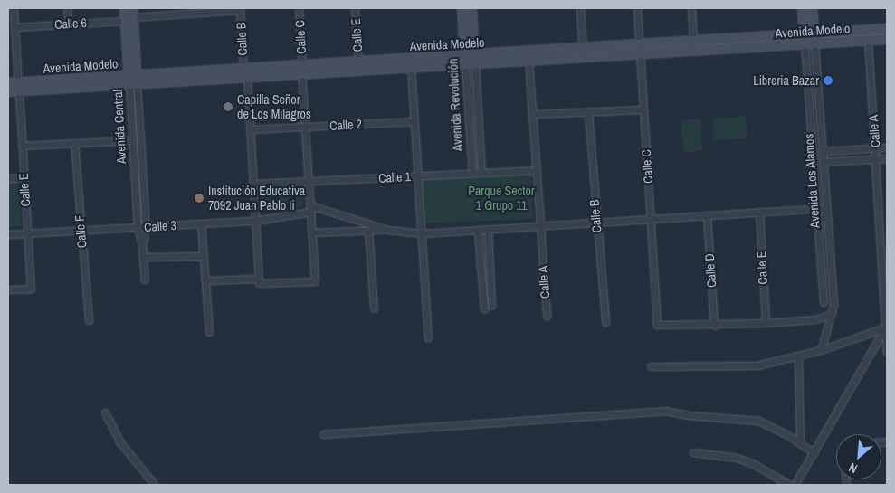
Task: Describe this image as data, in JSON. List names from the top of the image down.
{
  "streets": {
    "street": [
      "Calle 6",
      "Avenida Modelo",
      "Calle E",
      "Calle C",
      "Calle B",
      "Avenida Revolución",
      "Calle 2",
      "Avenida Central",
      "Calle A",
      "Calle 1",
      "Avenida Los Alamos",
      "Calle 3",
      "Calle F",
      "Calle D"
    ]
  },
  "crossings": [
    ["Calle 6", "Calle E"],
    ["Calle 6", "Avenida Central"],
    ["Avenida Modelo", "Calle E"],
    ["Avenida Modelo", "Calle C"],
    ["Avenida Modelo", "Calle B"],
    ["Avenida Modelo", "Avenida Revolución"],
    ["Avenida Modelo", "Avenida Central"],
    ["Avenida Modelo", "Calle A"],
    ["Avenida Modelo", "Avenida Los Alamos"],
    ["Calle E", "Calle 3"],
    ["Calle C", "Calle B"],
    ["Calle C", "Calle 2"],
    ["Calle C", "Calle 1"],
    ["Calle C", "Calle 3"],
    ["Calle C", "Calle D"],
    ["Calle B", "Calle 2"],
    ["Calle B", "Calle 1"],
    ["Calle B", "Calle 3"],
    ["Avenida Revolución", "Calle 1"],
    ["Avenida Central", "Calle 3"],
    ["Calle A", "Calle 1"],
    ["Calle 3", "Calle F"]
  ],
  "parks": ["Parque Sector 1 Grupo 11"],
  "places": ["Libreria Bazar", "Capilla Señor de Los Milagros", "Institución Educativa 7092 Juan Pablo Ii"],
  "north": "bottom left"
}
